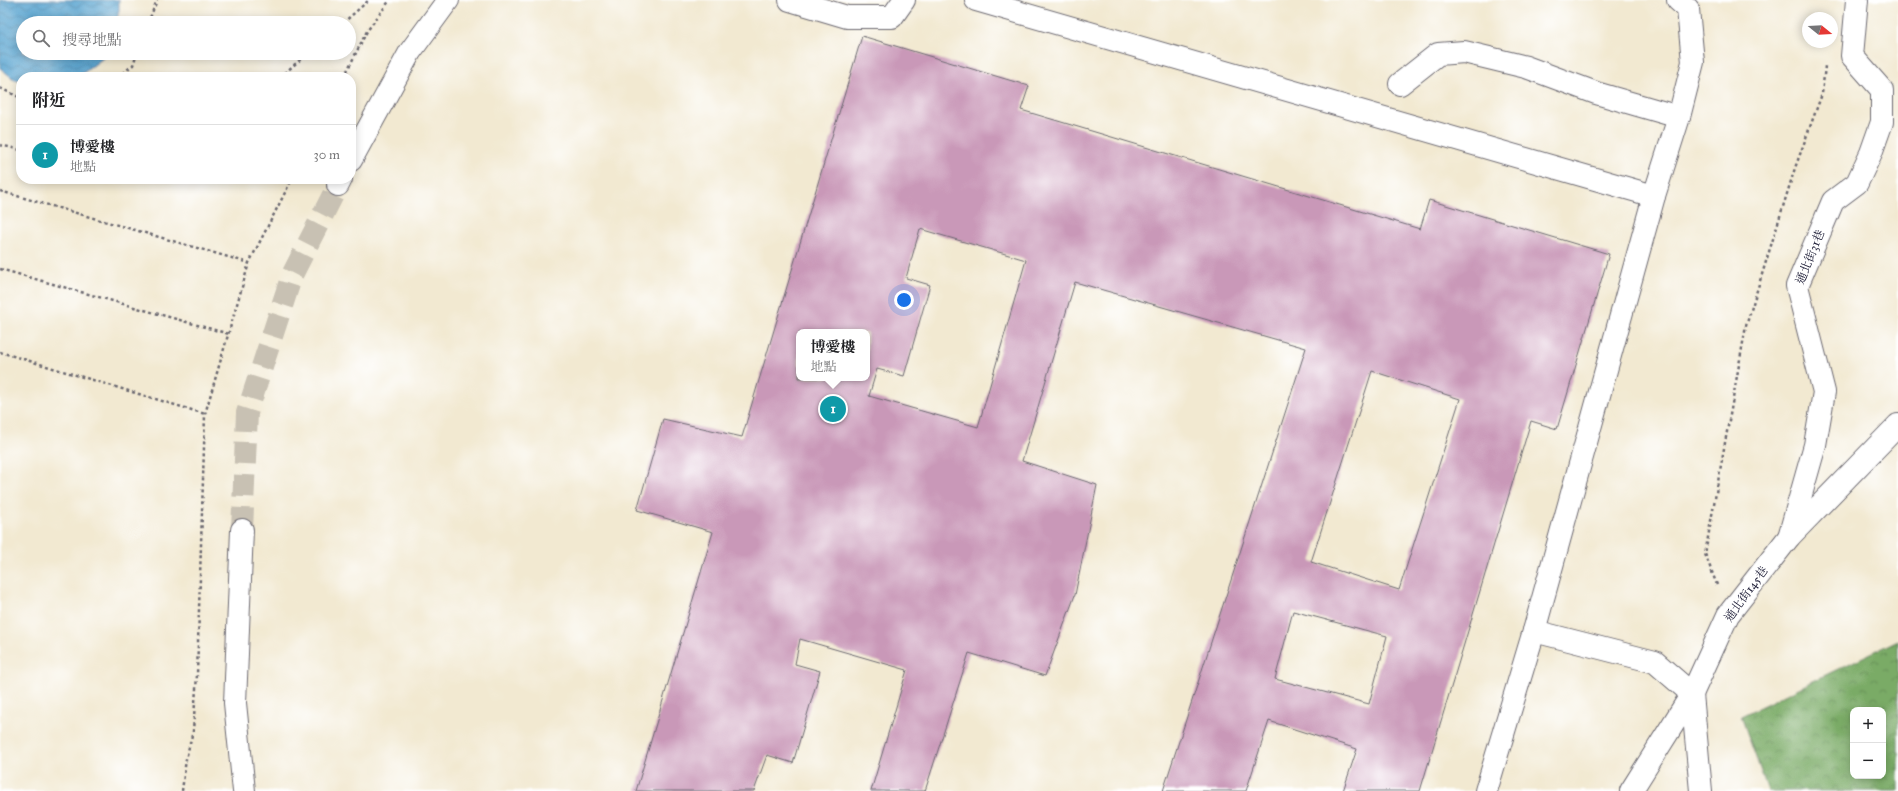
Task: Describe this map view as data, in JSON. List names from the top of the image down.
{
  "streets": {
    "street": ["通北街31巷", "通北街145巷"]
  },
  "crossings": [
    ["通北街31巷", "通北街145巷"]
  ],
  "north": "right",
  "page": {
    "search": "搜尋地點",
    "heading": "附近",
    "list": [
      {
        "mark": "1",
        "name": "博愛樓",
        "note": "地點",
        "value": "30 m"
      }
    ],
    "popup": ["博愛樓", "地點"],
    "pins": "1",
    "map_buttons": ["+", "−"]
  }
}
